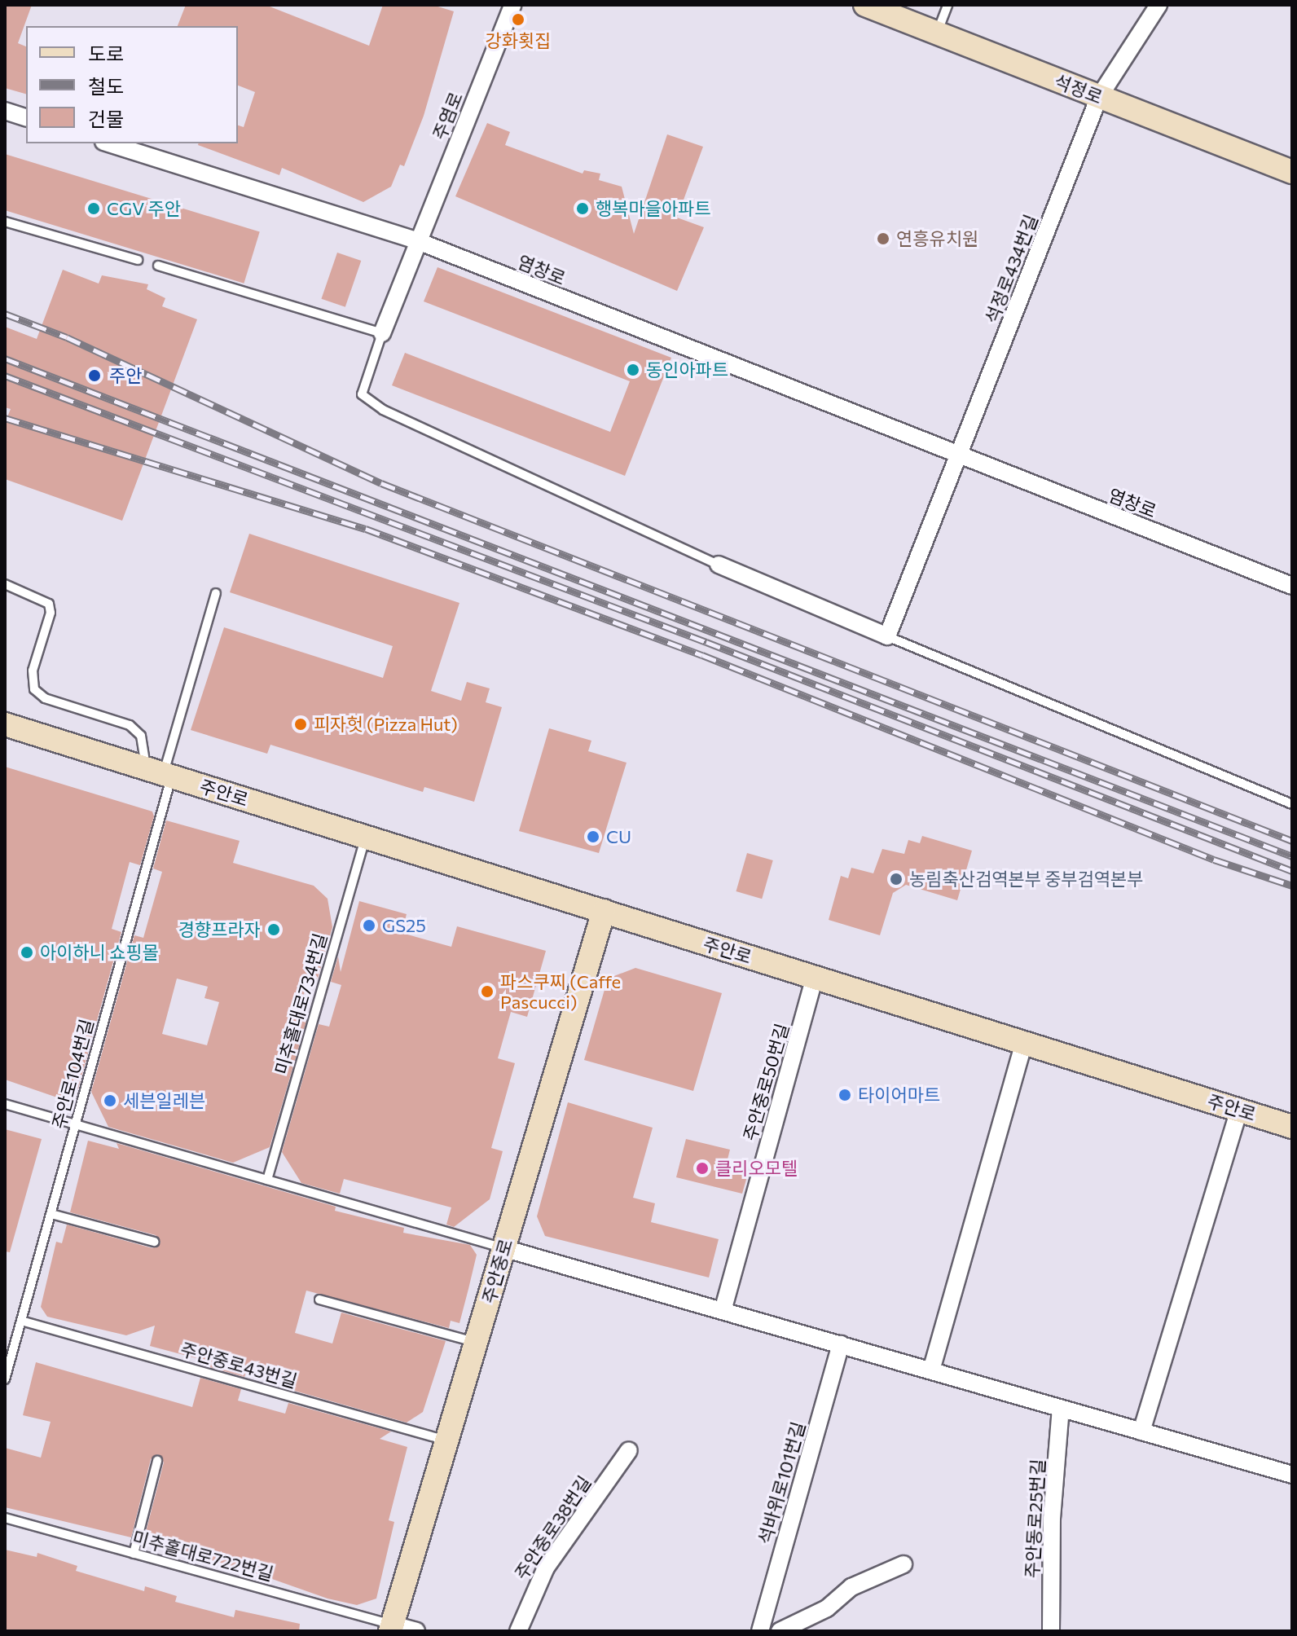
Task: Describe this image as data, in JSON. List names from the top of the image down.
{
  "streets": {
    "main road": ["석정로", "주안로", "주안중로"],
    "street": [
      "주염로",
      "석정로434번길",
      "염창로",
      "주안중로50번길",
      "석바위로101번길",
      "주안동로25번길",
      "주안중로38번길"
    ],
    "lane": [
      "미추홀대로734번길",
      "주안로104번길",
      "주안중로43번길",
      "미추홀대로722번길"
    ]
  },
  "crossings": [
    ["석정로", "석정로434번길"],
    ["주염로", "염창로"],
    ["석정로434번길", "염창로"],
    ["주안로", "미추홀대로734번길"],
    ["주안로", "주안로104번길"],
    ["주안로", "주안중로50번길"],
    ["주안로", "주안중로"],
    ["주안로104번길", "주안중로43번길"],
    ["주안중로", "주안중로43번길"],
    ["주안중로", "미추홀대로722번길"]
  ],
  "places": [
    "강화횟집",
    "CGV 주안",
    "행복마을아파트",
    "연흥유치원",
    "동인아파트",
    "주안",
    "피자헛 (Pizza Hut)",
    "CU",
    "농림축산검역본부 중부검역본부",
    "GS25",
    "경향프라자",
    "아이하니 쇼핑몰",
    "파스쿠찌 (Caffe Pascucci)",
    "타이어마트",
    "세븐일레븐",
    "클리오모텔"
  ],
  "legend": ["도로", "철도", "건물"]
}
